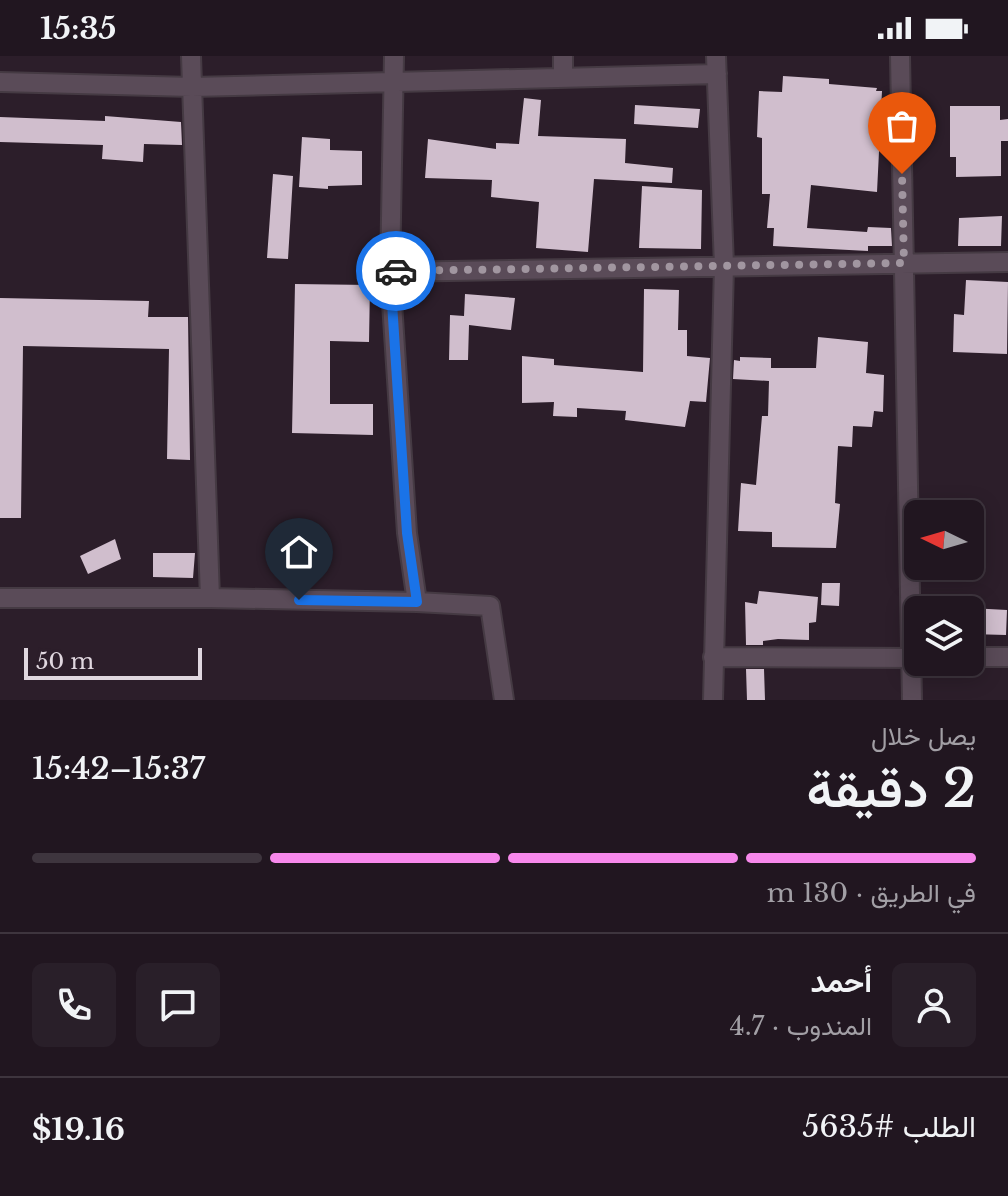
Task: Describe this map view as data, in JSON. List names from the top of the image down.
{
  "scale_bar": "50 m",
  "north": "left",
  "page": {
    "status": "15:35",
    "scale": "50 m",
    "heading": ["2 دقيقة", "يصل خلال", "15:37–15:42"],
    "panel": [
      "أحمد",
      "المندوب · 4.7",
      "الطلب #5635",
      "$19.16"
    ],
    "bar": "في الطريق · 130 m"
  }
}
